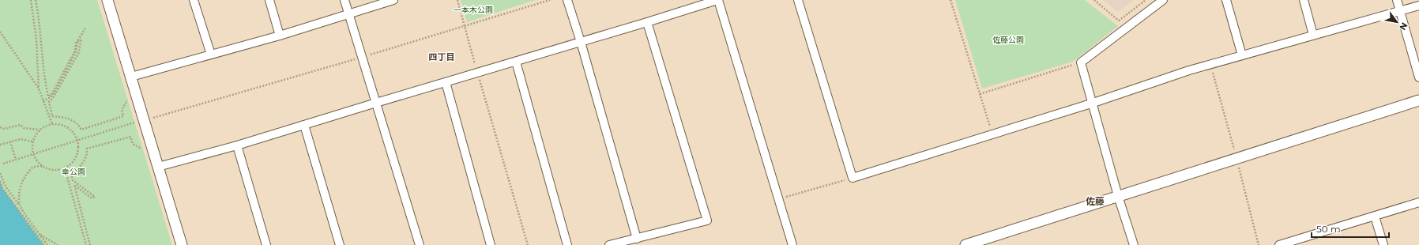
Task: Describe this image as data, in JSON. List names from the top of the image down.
{
  "districts": ["四丁目", "佐藤"],
  "parks": ["一本木公園", "佐藤公園", "幸公園"],
  "scale_bar": "50 m",
  "north": "bottom right"
}
